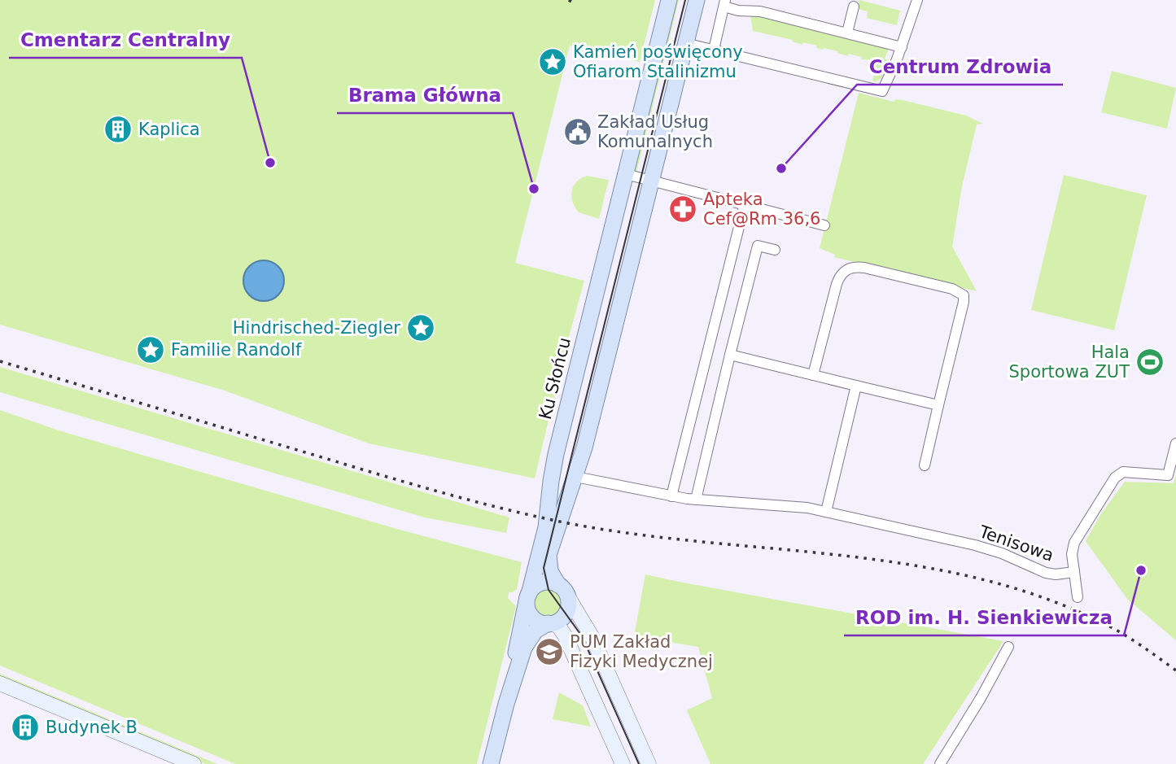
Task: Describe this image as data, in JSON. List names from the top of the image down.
{
  "streets": {
    "main road": ["Ku Słońcu"],
    "street": ["Tenisowa"]
  },
  "places": {
    "place": ["Kamień poświęcony Ofiarom Stalinizmu", "Hindrisched-Ziegler", "Familie Randolf"],
    "building": ["Kaplica", "Budynek B"],
    "public building": ["Zakład Usług Komunalnych"],
    "other": [
      "Cmentarz Centralny",
      "Centrum Zdrowia",
      "Brama Główna",
      "ROD im. H. Sienkiewicza"
    ],
    "pharmacy": ["Apteka Cef@Rm 36,6"],
    "sports": ["Hala Sportowa ZUT"],
    "school or university": ["PUM Zakład Fizyki Medycznej"]
  }
}
